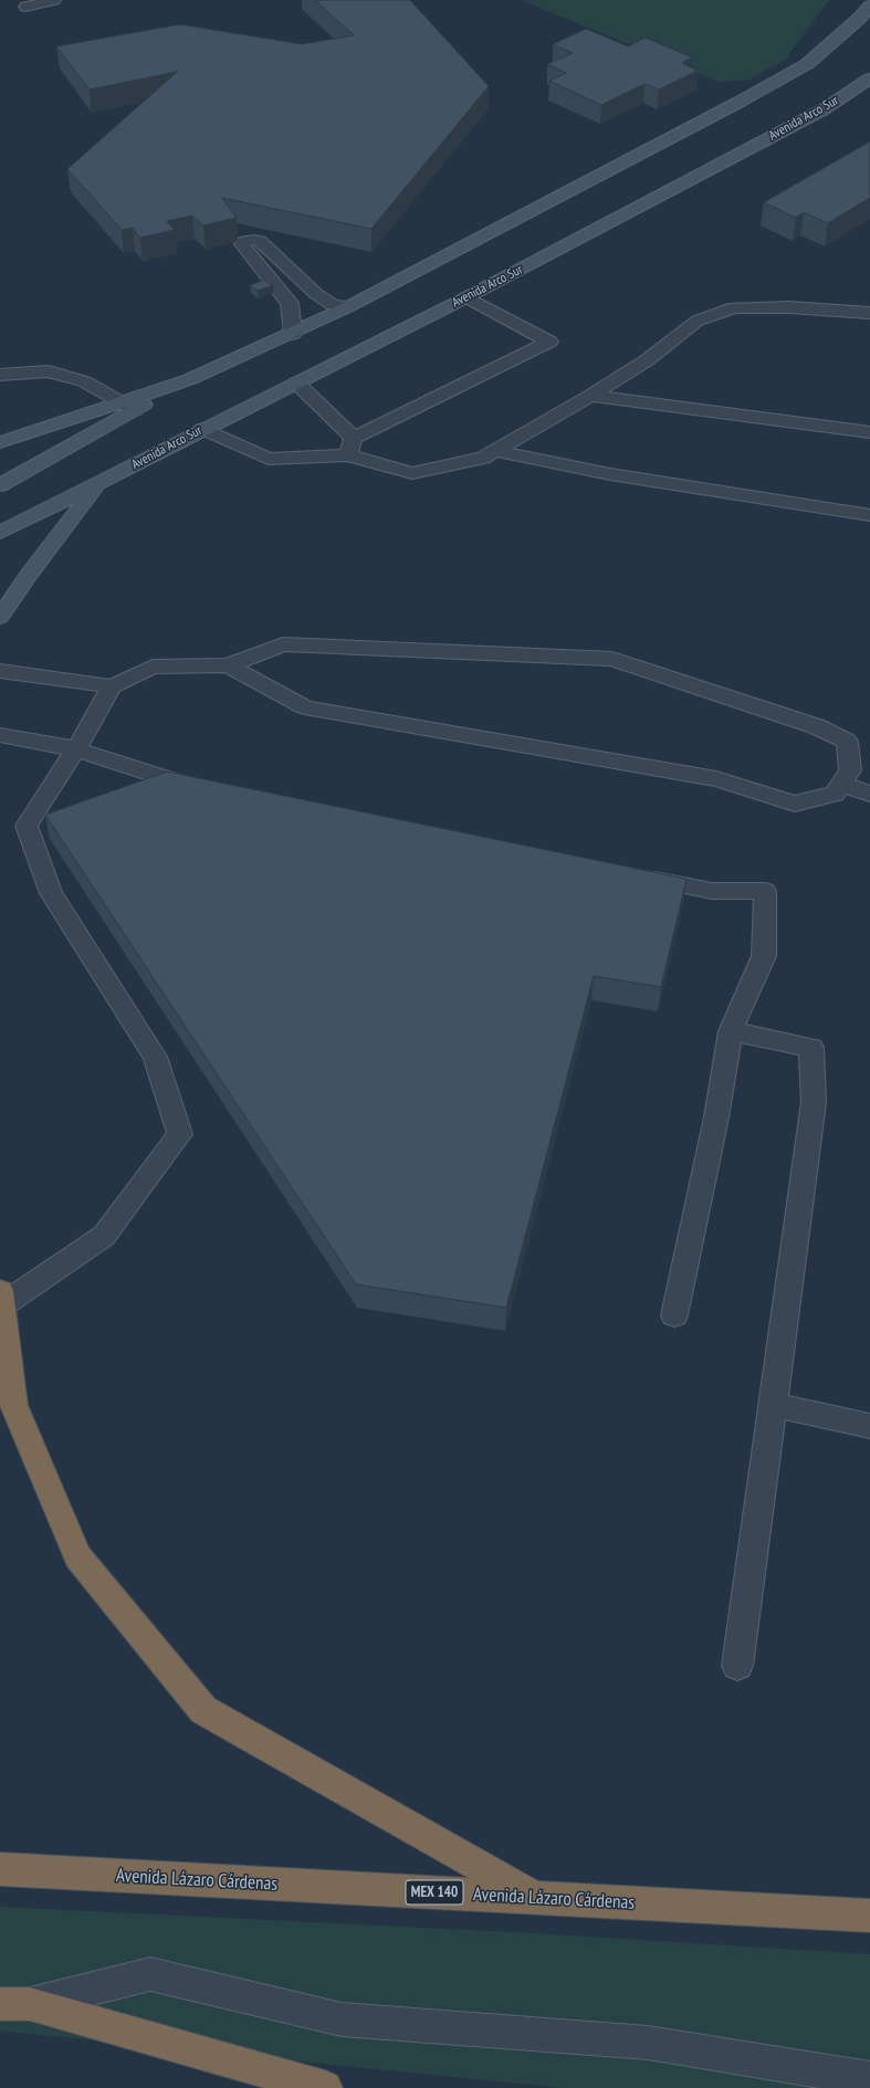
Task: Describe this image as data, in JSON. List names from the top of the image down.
{
  "streets": {
    "highway": ["Avenida Lázaro Cárdenas", "MEX 140"],
    "main road": ["Avenida Arco Sur"]
  }
}
